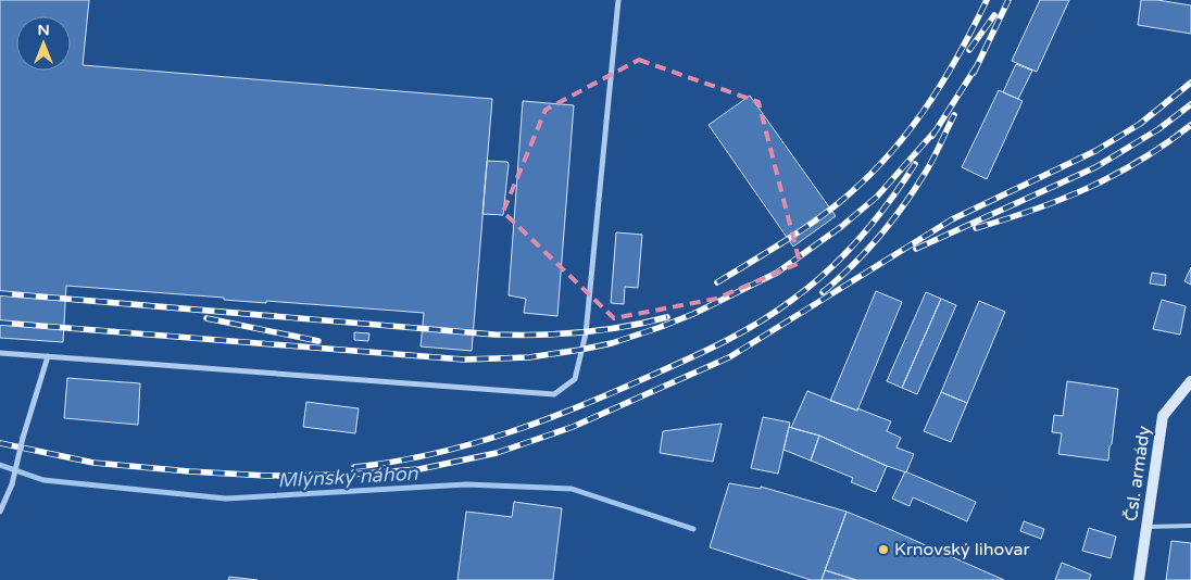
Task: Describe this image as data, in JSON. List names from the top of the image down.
{
  "streets": {
    "main road": ["Čsl. armády"]
  },
  "water": ["Mlýnský náhon"],
  "places": ["Krnovský lihovar"],
  "north": "top"
}
